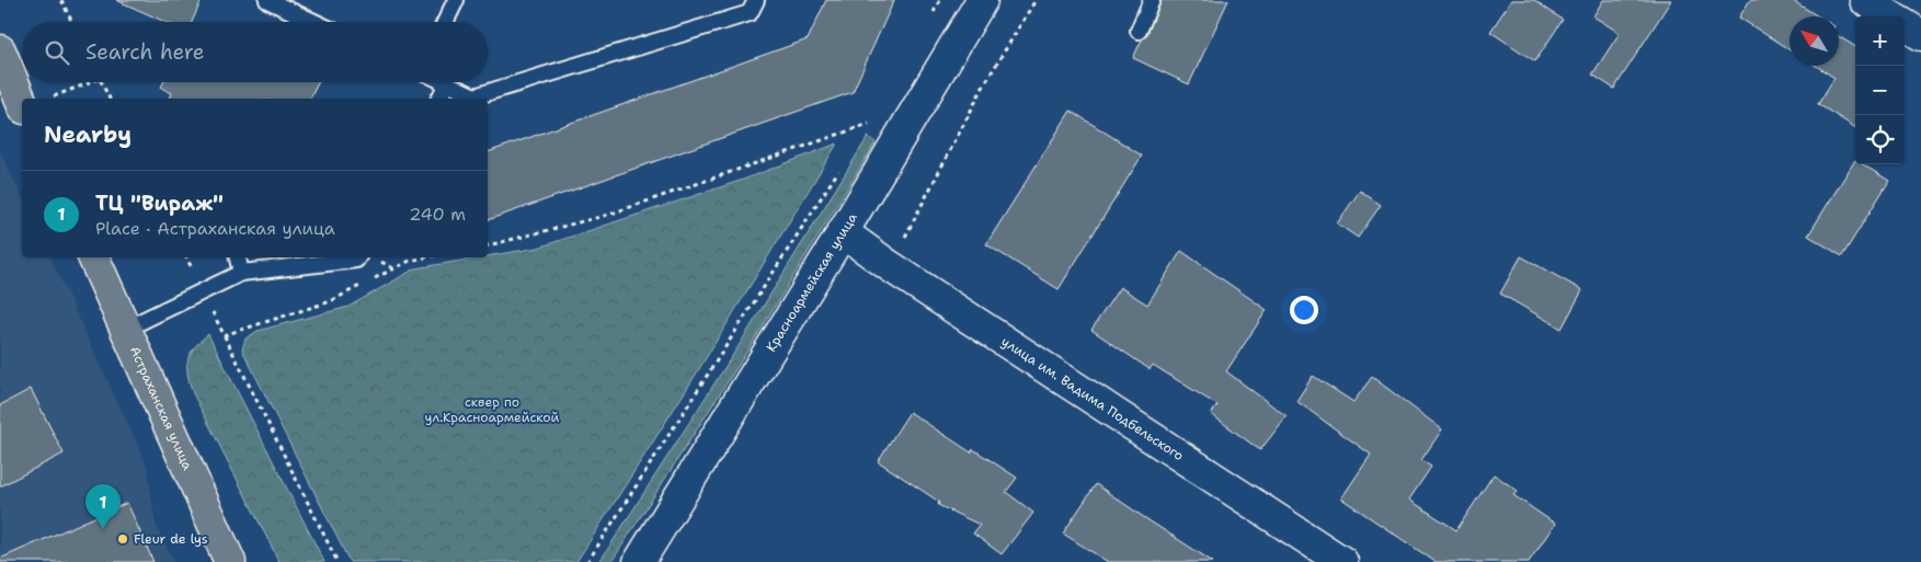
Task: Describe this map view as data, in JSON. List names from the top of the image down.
{
  "streets": {
    "main road": ["Астраханская улица"],
    "street": ["Красноармейская улица", "улица им. Вадима Подбельского"]
  },
  "crossings": [
    ["Красноармейская улица", "улица им. Вадима Подбельского"]
  ],
  "parks": ["сквер по ул.Красноармейской"],
  "places": ["Fleur de lys"],
  "north": "top left",
  "page": {
    "map_buttons": ["+", "−"],
    "search": "Search here",
    "heading": "Nearby",
    "list": [
      {
        "mark": "1",
        "name": "ТЦ \"Вираж\"",
        "note": "Place · Астраханская улица",
        "value": "240 m"
      }
    ],
    "pins": "1"
  }
}
